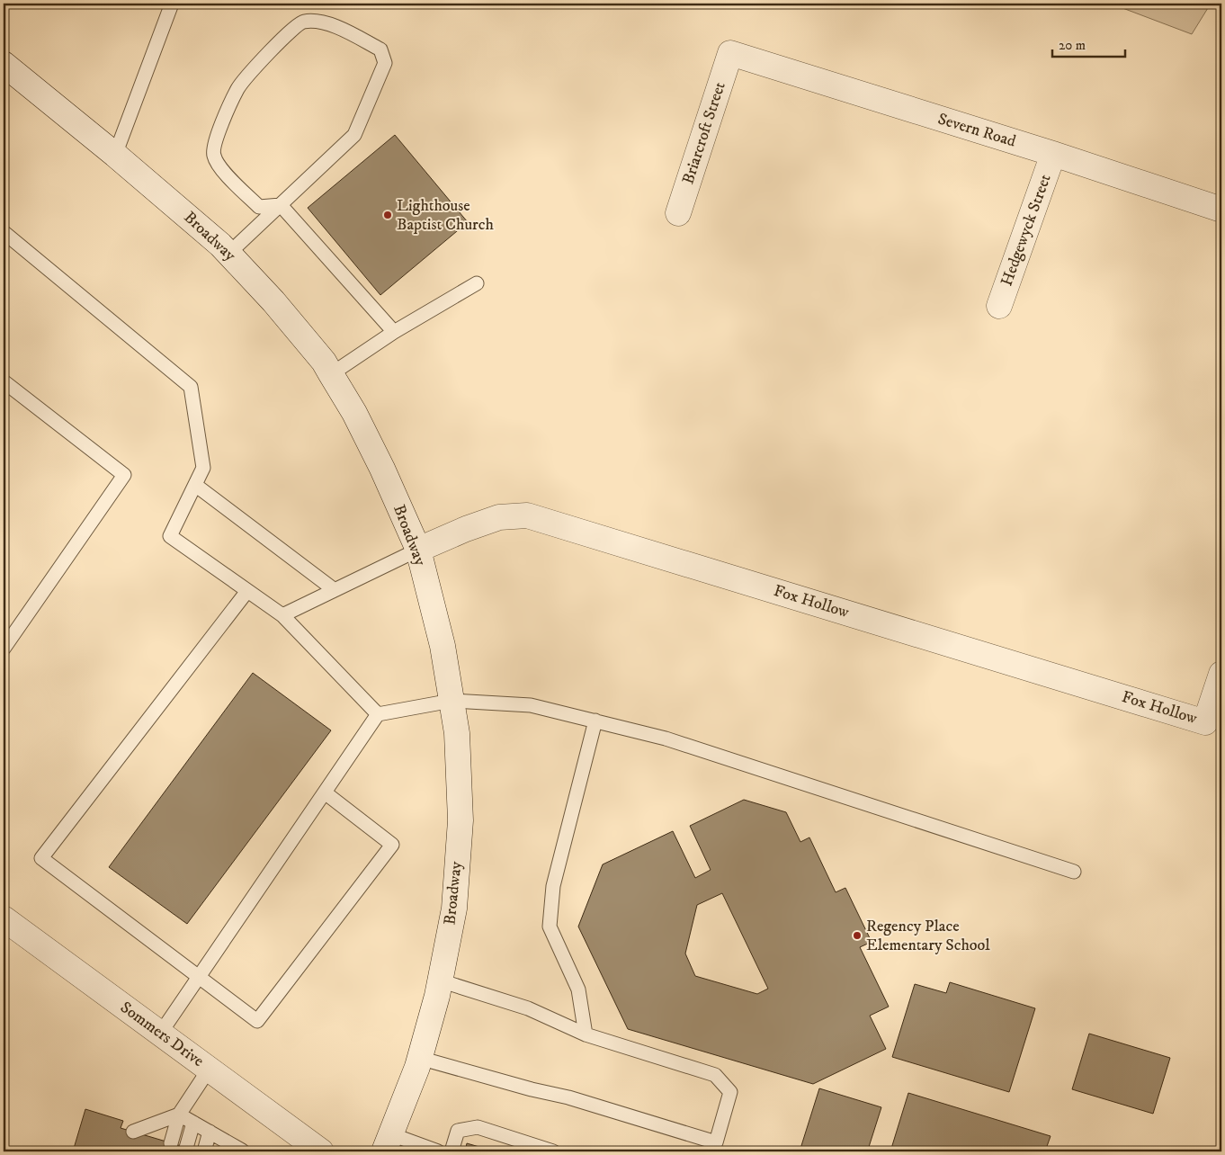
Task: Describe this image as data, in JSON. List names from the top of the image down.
{
  "streets": {
    "street": [
      "Severn Road",
      "Briarcroft Street",
      "Hedgewyck Street",
      "Broadway",
      "Fox Hollow",
      "Sommers Drive"
    ]
  },
  "crossings": [
    ["Severn Road", "Briarcroft Street"],
    ["Severn Road", "Hedgewyck Street"],
    ["Broadway", "Fox Hollow"]
  ],
  "places": ["Lighthouse Baptist Church", "Regency Place Elementary School"],
  "scale_bar": "20 m"
}
